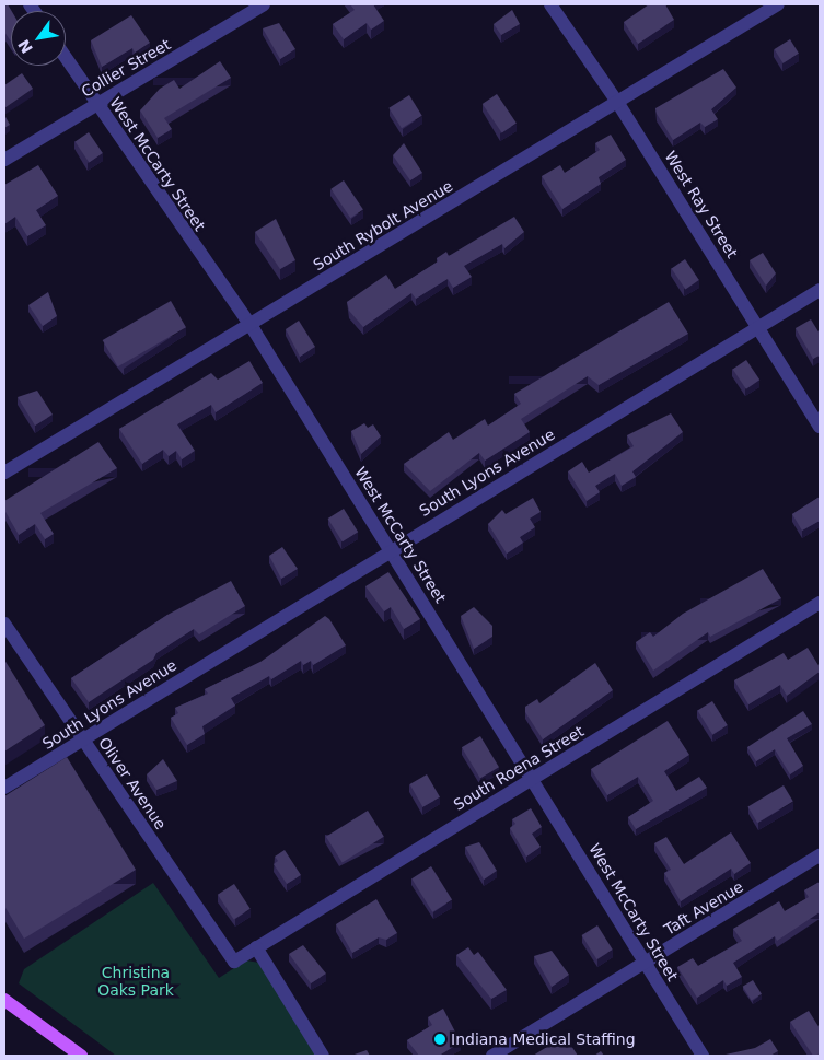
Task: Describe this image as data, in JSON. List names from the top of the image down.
{
  "streets": {
    "street": [
      "Collier Street",
      "West McCarty Street",
      "West Ray Street",
      "South Rybolt Avenue",
      "South Lyons Avenue",
      "South Roena Street",
      "Oliver Avenue",
      "Taft Avenue"
    ]
  },
  "crossings": [
    ["Collier Street", "West McCarty Street"],
    ["West McCarty Street", "South Rybolt Avenue"],
    ["West McCarty Street", "South Lyons Avenue"],
    ["West McCarty Street", "South Roena Street"],
    ["West McCarty Street", "Taft Avenue"],
    ["West Ray Street", "South Rybolt Avenue"],
    ["West Ray Street", "South Lyons Avenue"],
    ["South Lyons Avenue", "Oliver Avenue"],
    ["South Roena Street", "Oliver Avenue"]
  ],
  "parks": ["Christina Oaks Park"],
  "places": ["Indiana Medical Staffing"],
  "north": "bottom left"
}
